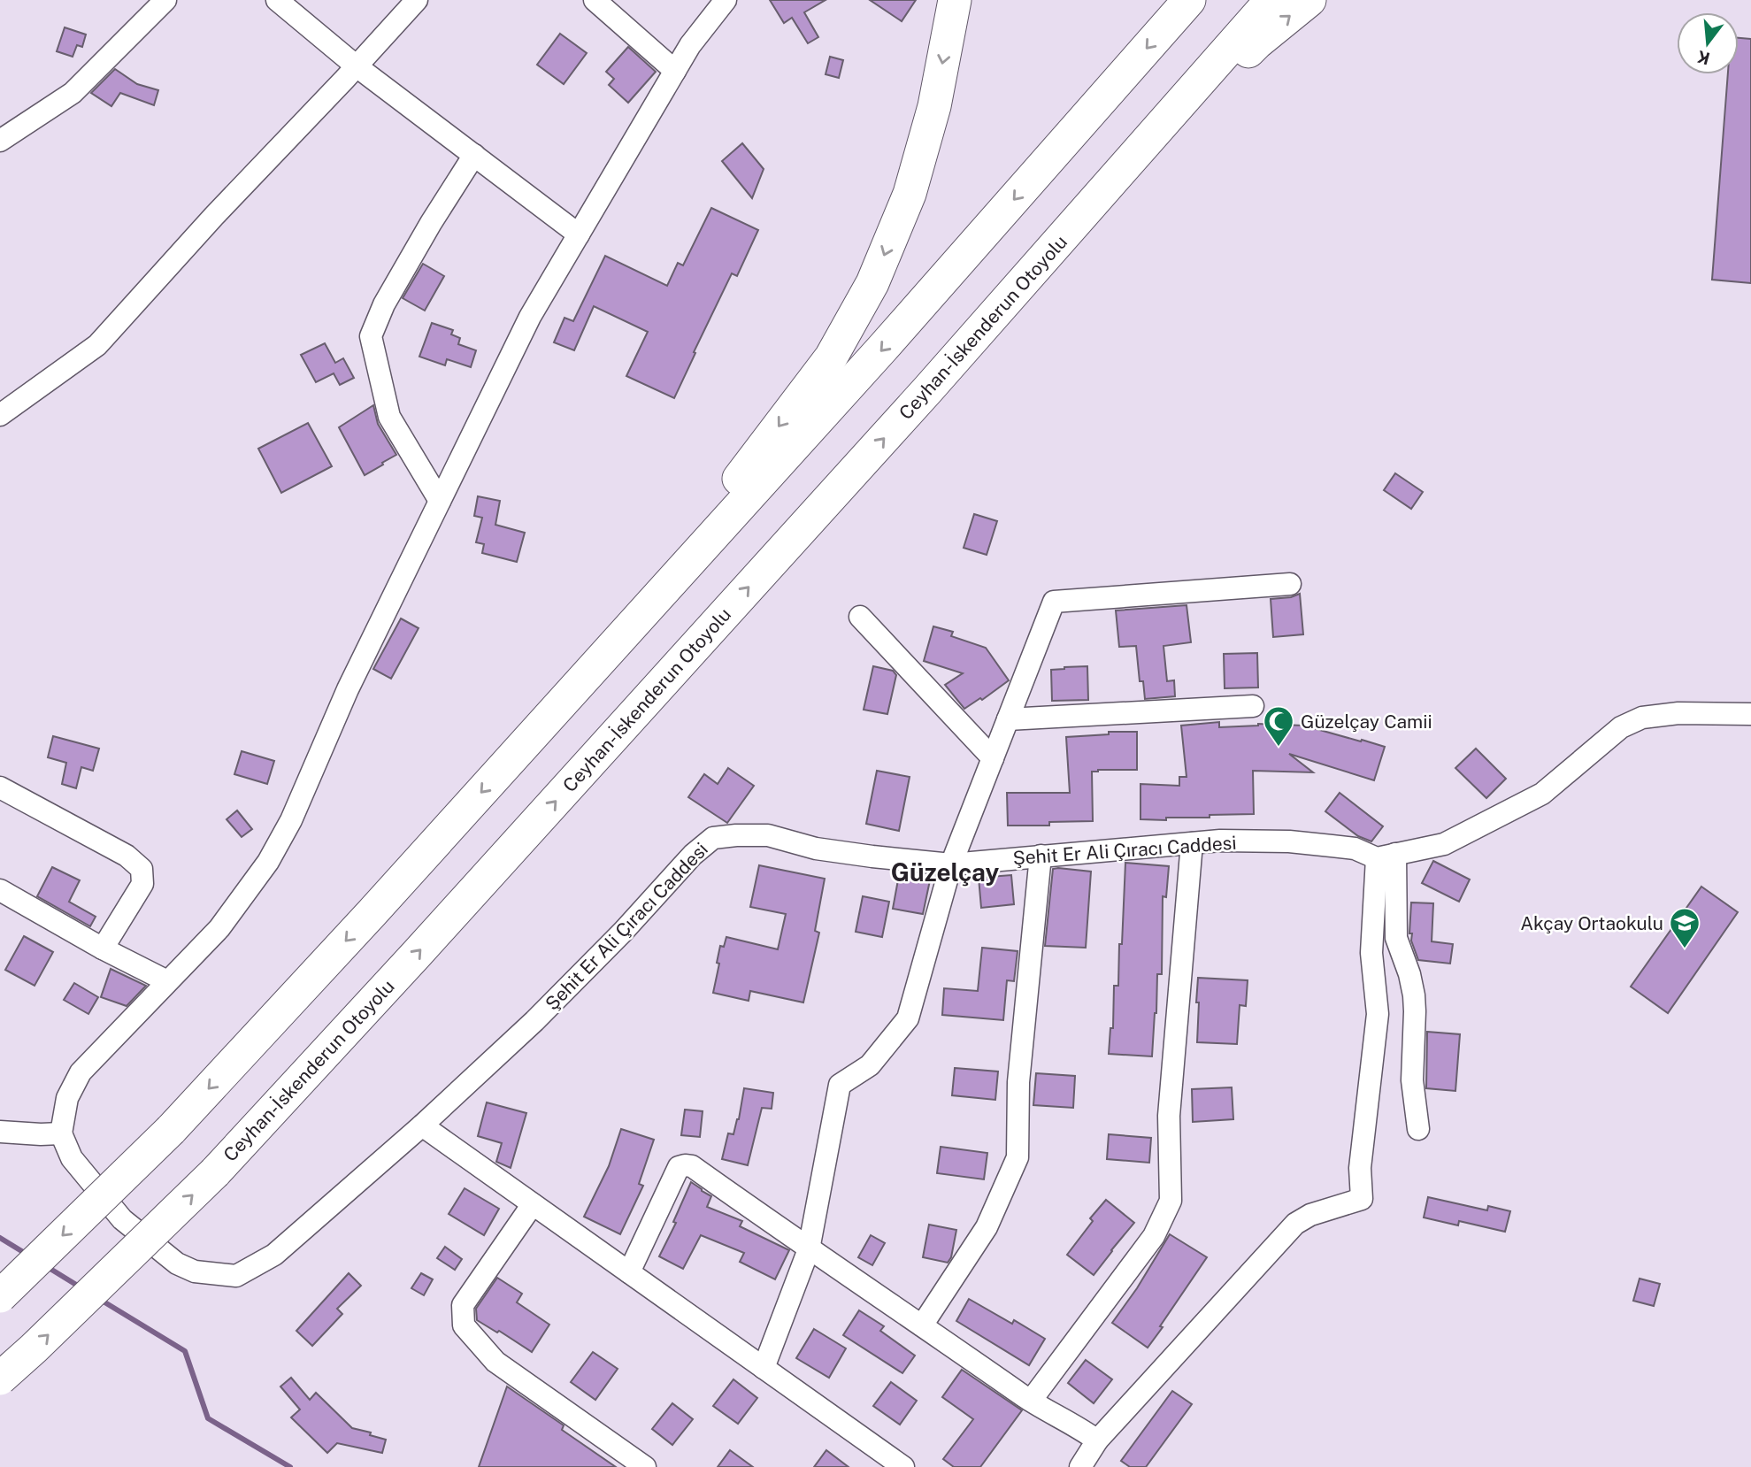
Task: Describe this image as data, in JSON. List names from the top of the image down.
{
  "streets": {
    "highway": ["Ceyhan-İskenderun Otoyolu"],
    "street": ["Şehit Er Ali Çıracı Caddesi"]
  },
  "districts": ["Güzelçay"],
  "places": {
    "mosque": ["Güzelçay Camii"],
    "school or university": ["Akçay Ortaokulu"]
  },
  "north": "bottom"
}
